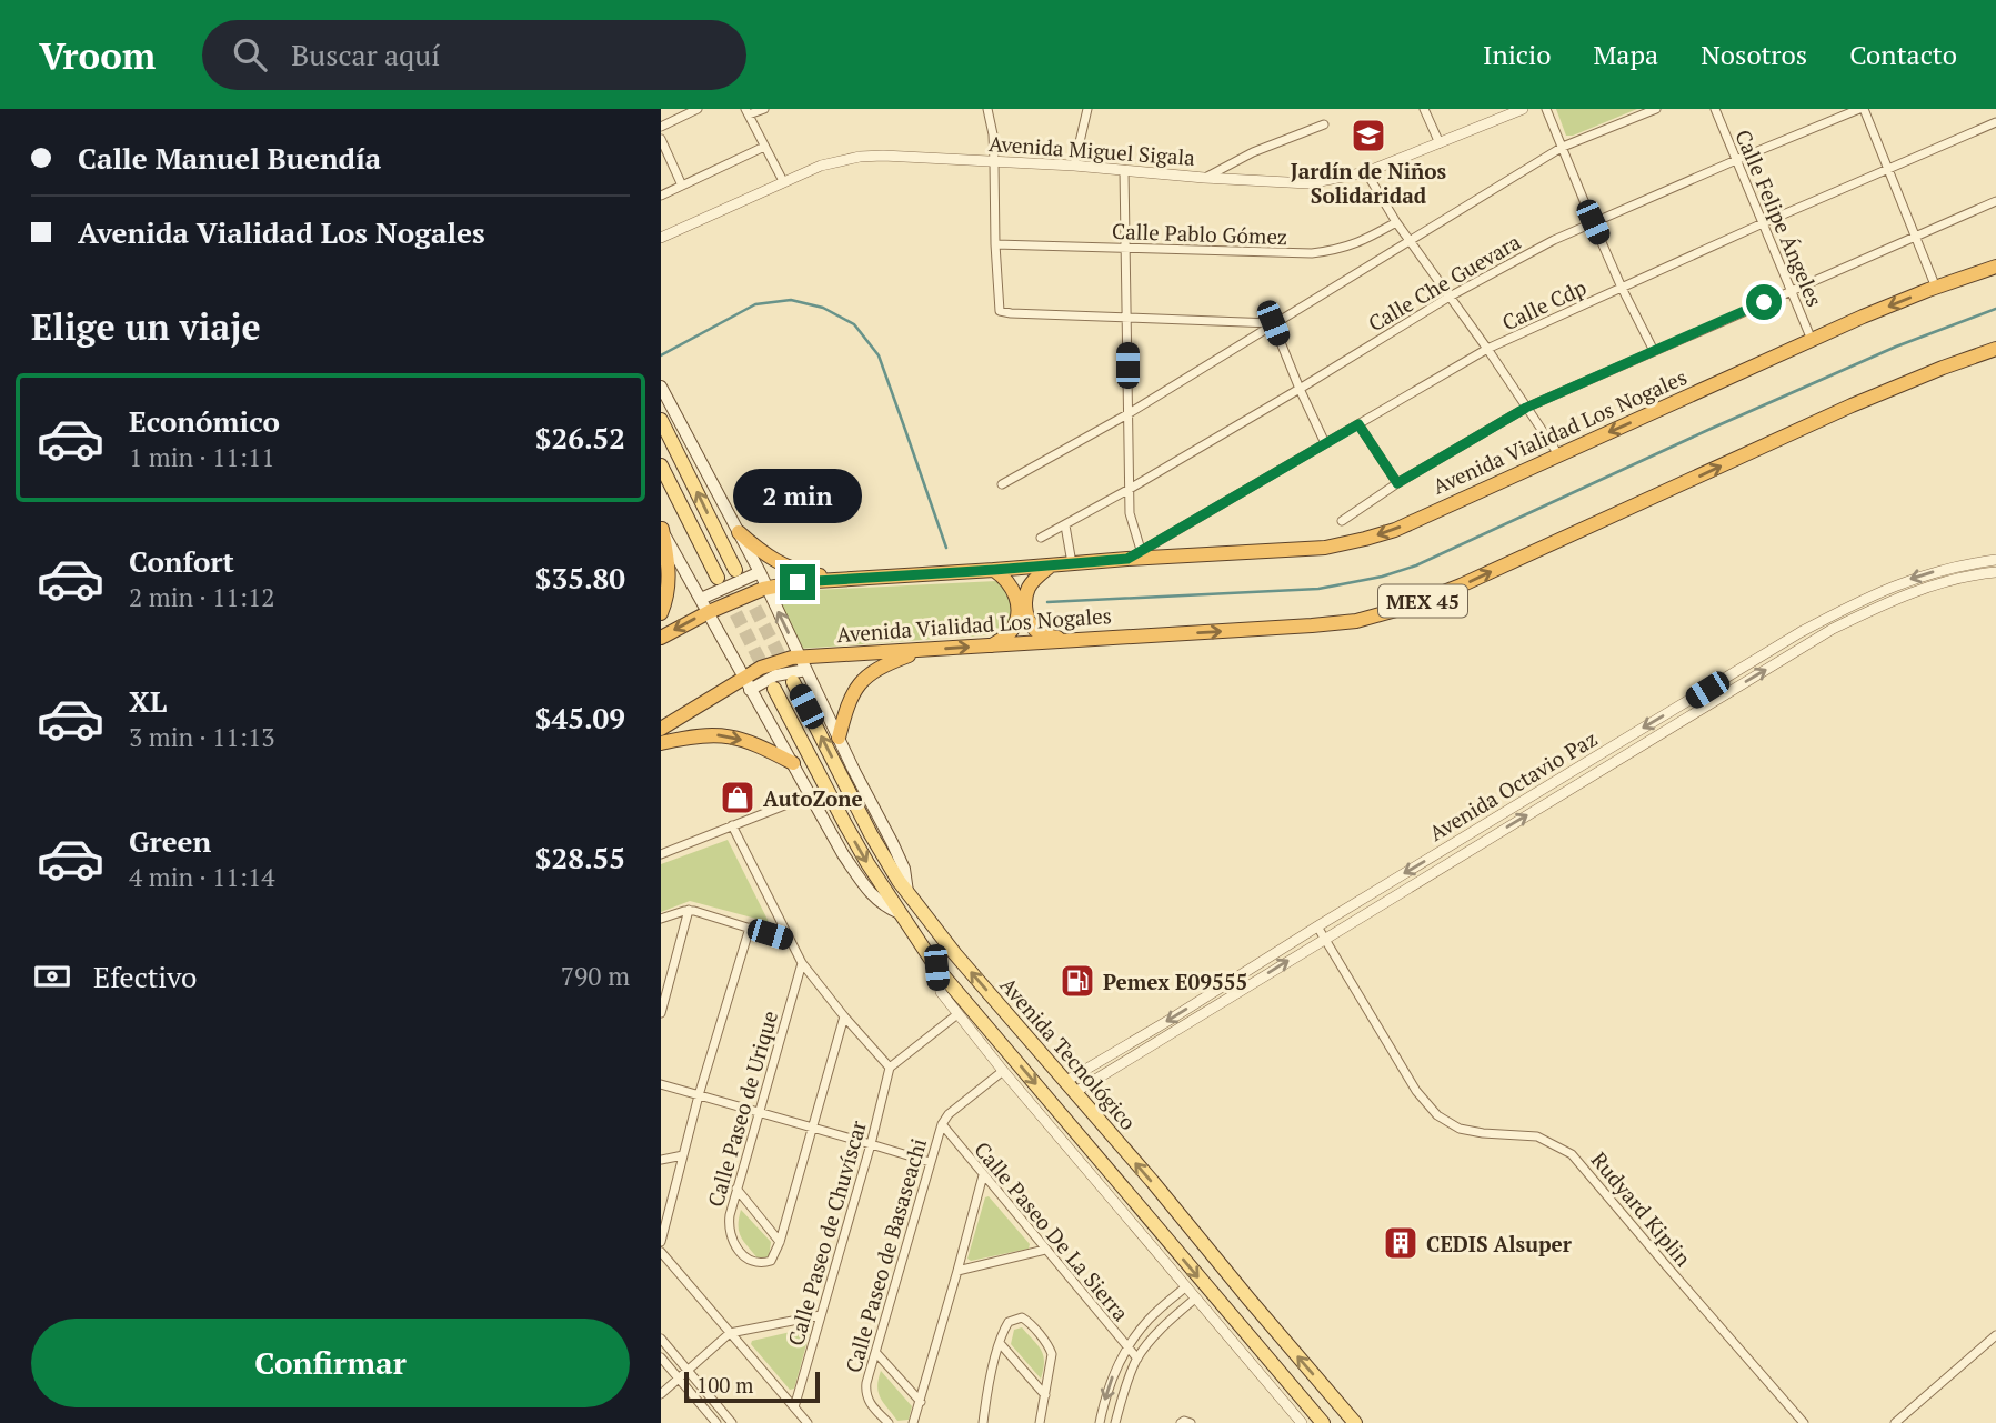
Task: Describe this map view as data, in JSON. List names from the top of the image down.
{
  "streets": {
    "highway": ["Avenida Vialidad Los Nogales", "MEX 45"],
    "main road": ["Avenida Tecnológico"],
    "street": [
      "Avenida Miguel Sigala",
      "Calle Felipe Ángeles",
      "Calle Pablo Gómez",
      "Calle Che Guevara",
      "Calle Cdp",
      "Avenida Octavio Paz",
      "Calle Paseo de Urique",
      "Rudyard Kiplin",
      "Calle Paseo De La Sierra",
      "Calle Paseo de Chuvíscar",
      "Calle Paseo de Basaseachi"
    ]
  },
  "crossings": [
    ["Calle Felipe Ángeles", "Calle Che Guevara"],
    ["Calle Felipe Ángeles", "Calle Cdp"],
    ["Calle Felipe Ángeles", "Avenida Vialidad Los Nogales"],
    ["Calle Cdp", "Avenida Vialidad Los Nogales"],
    ["Avenida Octavio Paz", "Avenida Tecnológico"],
    ["Avenida Octavio Paz", "Rudyard Kiplin"],
    ["Calle Paseo De La Sierra", "Calle Paseo de Basaseachi"]
  ],
  "places": {
    "school or university": ["Jardín de Niños Solidaridad"],
    "shop": ["AutoZone"],
    "fuel station": ["Pemex E09555"],
    "building": ["CEDIS Alsuper"]
  },
  "scale_bar": "100 m",
  "page": {
    "header": "Vroom",
    "search": "Buscar aquí",
    "nav": [
      "Inicio",
      "Mapa",
      "Nosotros",
      "Contacto"
    ],
    "banner": ["Calle Manuel Buendía", "Avenida Vialidad Los Nogales"],
    "heading": "Elige un viaje",
    "list": [
      {
        "name": "Económico",
        "note": "1 min · 11:11",
        "value": "$26.52"
      },
      {
        "name": "Confort",
        "note": "2 min · 11:12",
        "value": "$35.80"
      },
      {
        "name": "XL",
        "note": "3 min · 11:13",
        "value": "$45.09"
      },
      {
        "name": "Green",
        "note": "4 min · 11:14",
        "value": "$28.55"
      }
    ],
    "bubble": "2 min",
    "pay": ["Efectivo", "790 m"],
    "buttons": "Confirmar",
    "scale": "100 m"
  }
}
